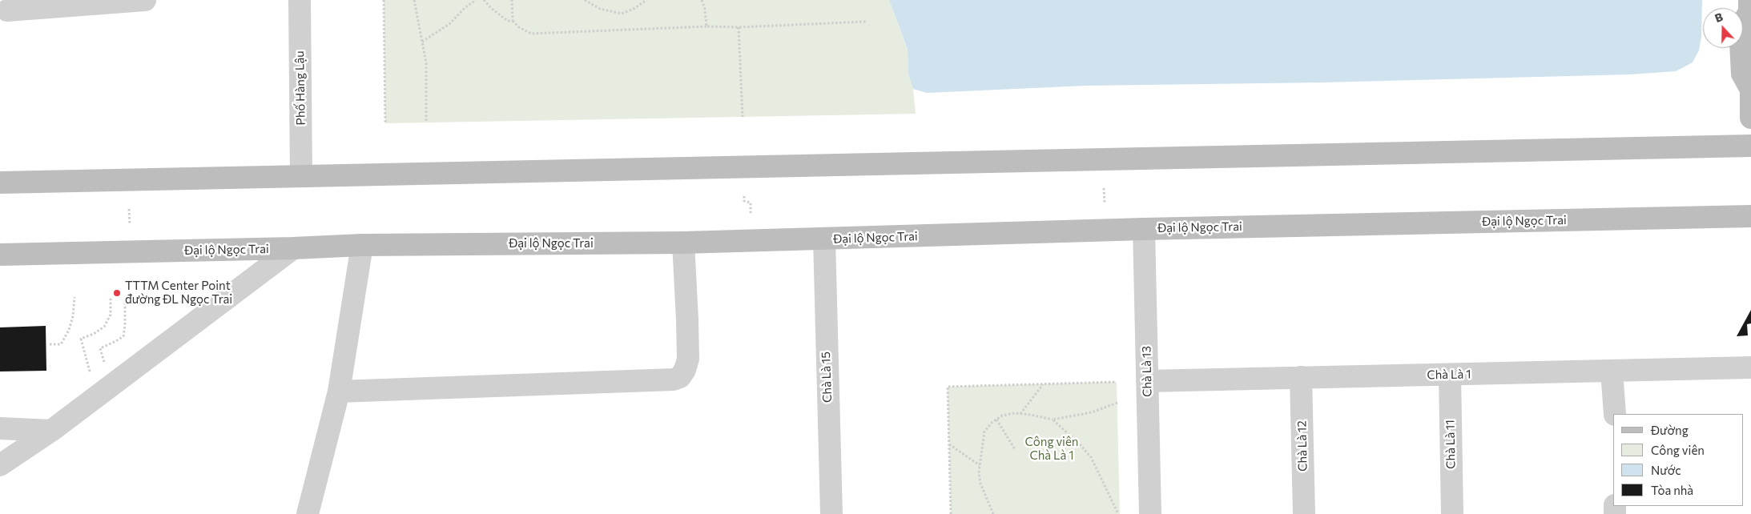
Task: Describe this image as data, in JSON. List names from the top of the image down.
{
  "streets": {
    "main road": ["Đại lộ Ngọc Trai"],
    "street": [
      "Phố Hàng Lậu",
      "Chà Là 13",
      "Chà Là 1",
      "Chà Là 15",
      "Chà Là 11",
      "Chà Là 12"
    ]
  },
  "crossings": [
    ["Đại lộ Ngọc Trai", "Chà Là 13"],
    ["Đại lộ Ngọc Trai", "Chà Là 15"],
    ["Chà Là 13", "Chà Là 1"],
    ["Chà Là 1", "Chà Là 11"],
    ["Chà Là 1", "Chà Là 12"]
  ],
  "parks": ["Công viên Chà Là 1"],
  "places": ["TTTM Center Point đường ĐL Ngọc Trai"],
  "legend": [
    "Đường",
    "Công viên",
    "Nước",
    "Tòa nhà"
  ],
  "north": "top"
}
